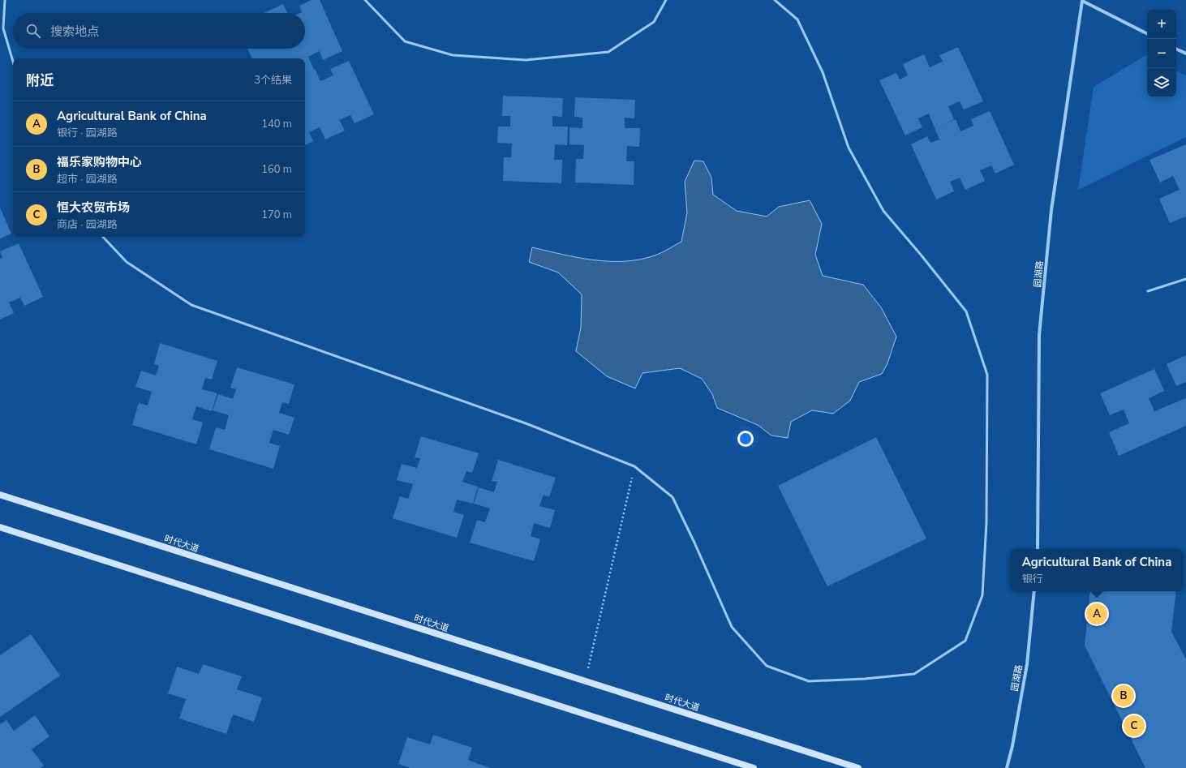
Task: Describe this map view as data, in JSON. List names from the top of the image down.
{
  "streets": {
    "main road": ["时代大道"],
    "street": ["园湖路"]
  },
  "page": {
    "map_buttons": ["+", "−"],
    "search": "搜索地点",
    "heading": ["附近", "3个结果"],
    "list": [
      {
        "mark": "A",
        "name": "Agricultural Bank of China",
        "note": "银行 · 园湖路",
        "value": "140 m"
      },
      {
        "mark": "B",
        "name": "福乐家购物中心",
        "note": "超市 · 园湖路",
        "value": "160 m"
      },
      {
        "mark": "C",
        "name": "恒大农贸市场",
        "note": "商店 · 园湖路",
        "value": "170 m"
      }
    ],
    "popup": ["Agricultural Bank of China", "银行"],
    "pins": ["A", "B", "C"]
  }
}
